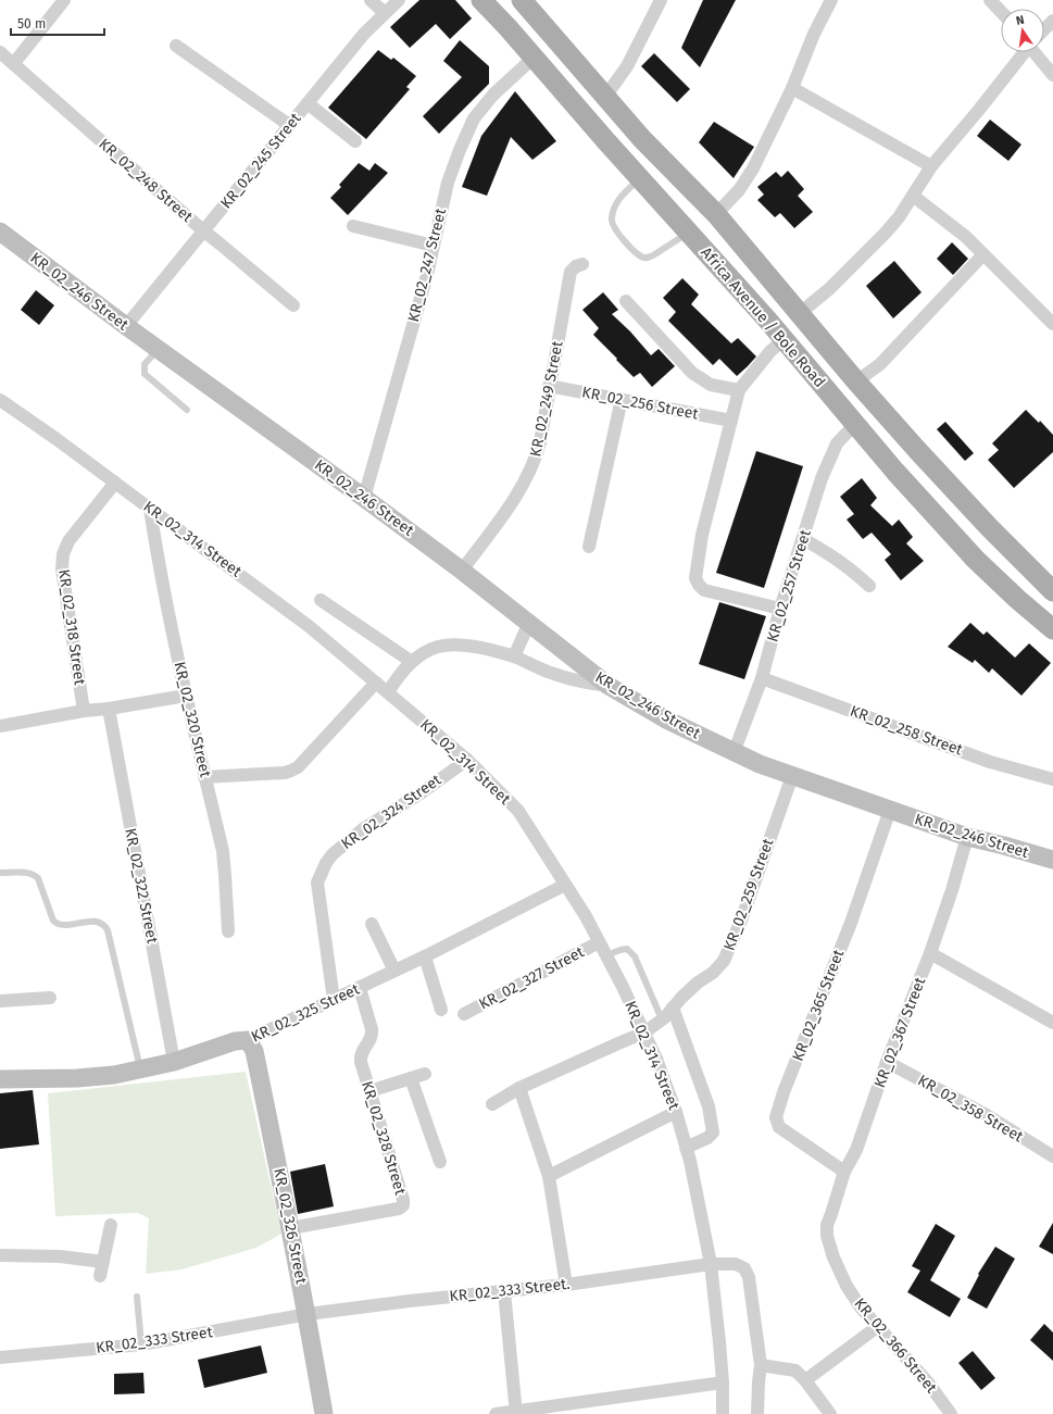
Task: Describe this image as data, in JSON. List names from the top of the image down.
{
  "streets": {
    "main road": ["Africa Avenue / Bole Road"],
    "street": [
      "KR_02_245 Street",
      "KR_02_248 Street",
      "KR_02_247 Street",
      "KR_02_246 Street",
      "KR_02_249 Street",
      "KR_02_256 Street",
      "KR_02_314 Street",
      "KR_02_257 Street",
      "KR_02_318 Street",
      "KR_02_320 Street",
      "KR_02_258 Street",
      "KR_02_324 Street",
      "KR_02_322 Street",
      "KR_02_259 Street",
      "KR_02_327 Street",
      "KR_02_365 Street",
      "KR_02_325 Street",
      "KR_02_367 Street",
      "KR_02_358 Street",
      "KR_02_328 Street",
      "KR_02_326 Street",
      "KR_02_333 Street.",
      "KR_02_333 Street",
      "KR_02_366 Street"
    ]
  },
  "crossings": [
    ["KR_02_245 Street", "KR_02_248 Street"],
    ["KR_02_245 Street", "KR_02_246 Street"],
    ["KR_02_247 Street", "KR_02_246 Street"],
    ["KR_02_247 Street", "Africa Avenue / Bole Road"],
    ["KR_02_246 Street", "KR_02_249 Street"],
    ["KR_02_246 Street", "KR_02_257 Street"],
    ["KR_02_246 Street", "KR_02_259 Street"],
    ["KR_02_246 Street", "KR_02_365 Street"],
    ["KR_02_246 Street", "KR_02_367 Street"],
    ["Africa Avenue / Bole Road", "KR_02_257 Street"],
    ["KR_02_249 Street", "KR_02_256 Street"],
    ["KR_02_314 Street", "KR_02_318 Street"],
    ["KR_02_314 Street", "KR_02_320 Street"],
    ["KR_02_314 Street", "KR_02_324 Street"],
    ["KR_02_314 Street", "KR_02_259 Street"],
    ["KR_02_314 Street", "KR_02_327 Street"],
    ["KR_02_314 Street", "KR_02_325 Street"],
    ["KR_02_314 Street", "KR_02_333 Street."],
    ["KR_02_257 Street", "KR_02_258 Street"],
    ["KR_02_324 Street", "KR_02_325 Street"],
    ["KR_02_322 Street", "KR_02_325 Street"],
    ["KR_02_365 Street", "KR_02_367 Street"],
    ["KR_02_325 Street", "KR_02_328 Street"],
    ["KR_02_325 Street", "KR_02_326 Street"],
    ["KR_02_367 Street", "KR_02_358 Street"],
    ["KR_02_367 Street", "KR_02_366 Street"],
    ["KR_02_328 Street", "KR_02_326 Street"],
    ["KR_02_326 Street", "KR_02_333 Street."],
    ["KR_02_326 Street", "KR_02_333 Street"],
    ["KR_02_333 Street.", "KR_02_333 Street"]
  ],
  "scale_bar": "50 m",
  "north": "top"
}
